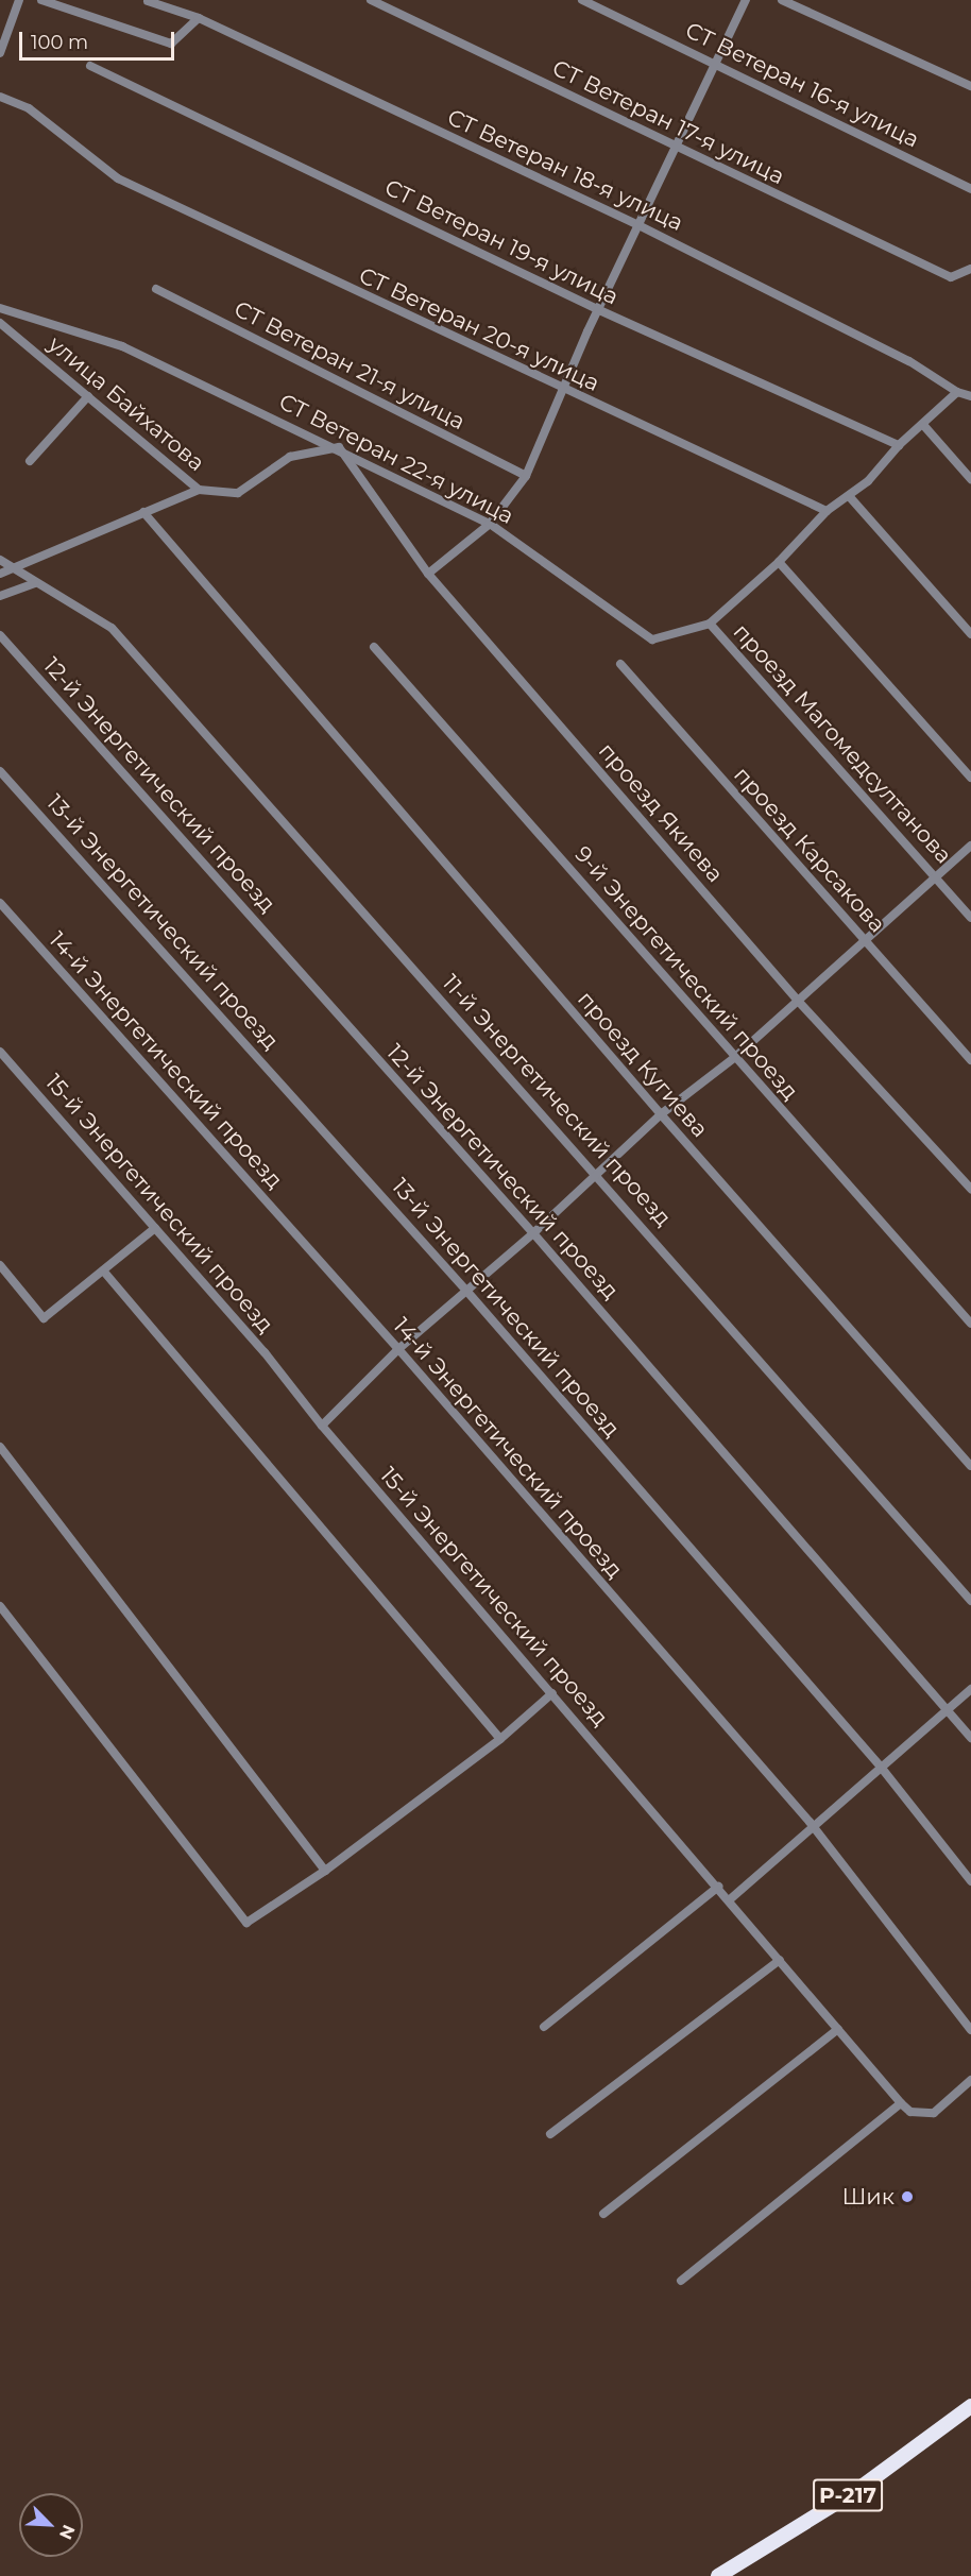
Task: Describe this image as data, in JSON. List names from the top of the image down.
{
  "streets": {
    "highway": ["Р-217"],
    "street": [
      "СТ Ветеран 16-я улица",
      "СТ Ветеран 17-я улица",
      "СТ Ветеран 18-я улица",
      "СТ Ветеран 19-я улица",
      "СТ Ветеран 20-я улица",
      "СТ Ветеран 21-я улица",
      "улица Байхатова",
      "СТ Ветеран 22-я улица",
      "проезд Магомедсултанова",
      "12-й Энергетический проезд",
      "проезд Якиева",
      "проезд Карсакова",
      "13-й Энергетический проезд",
      "9-й Энергетический проезд",
      "14-й Энергетический проезд",
      "проезд Кугиева",
      "11-й Энергетический проезд",
      "15-й Энергетический проезд"
    ]
  },
  "crossings": [
    ["улица Байхатова", "СТ Ветеран 22-я улица"],
    ["улица Байхатова", "проезд Якиева"],
    ["СТ Ветеран 22-я улица", "проезд Магомедсултанова"],
    ["СТ Ветеран 22-я улица", "проезд Якиева"]
  ],
  "places": ["Шик"],
  "scale_bar": "100 m",
  "north": "bottom right"
}
